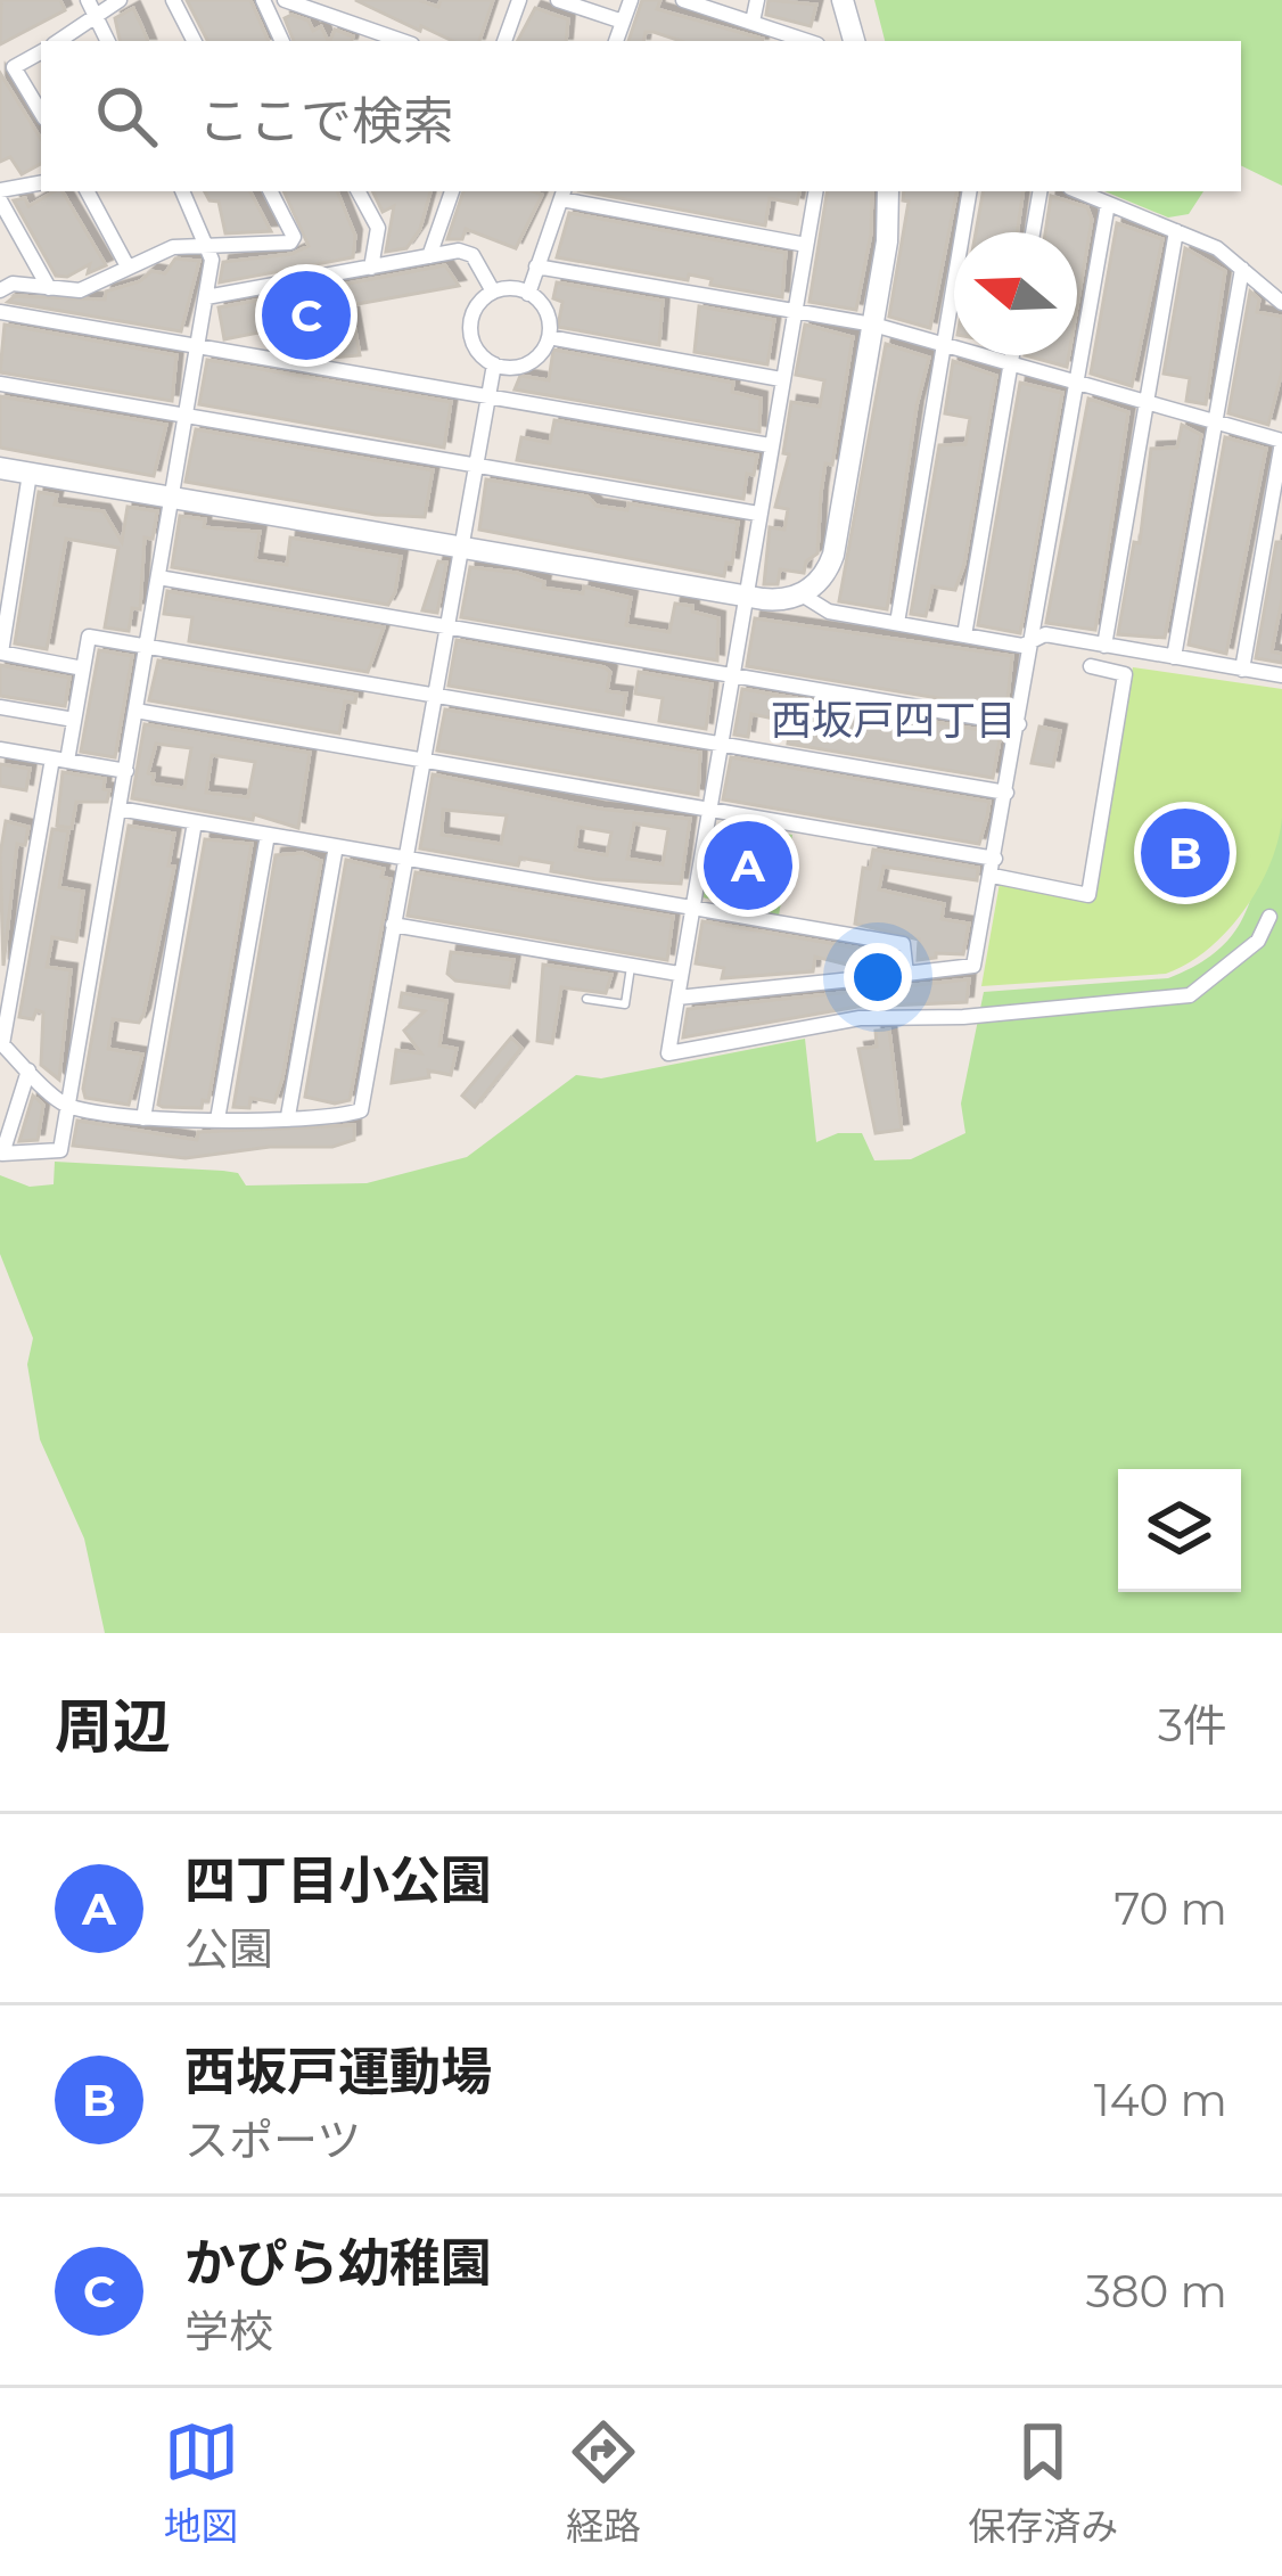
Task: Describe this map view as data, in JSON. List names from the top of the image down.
{
  "districts": ["西坂戸四丁目"],
  "north": "left",
  "page": {
    "search": "ここで検索",
    "pins": ["C", "B", "A"],
    "heading": ["周辺", "3件"],
    "list": [
      {
        "mark": "A",
        "name": "四丁目小公園",
        "note": "公園",
        "value": "70 m"
      },
      {
        "mark": "B",
        "name": "西坂戸運動場",
        "note": "スポーツ",
        "value": "140 m"
      },
      {
        "mark": "C",
        "name": "かぴら幼稚園",
        "note": "学校",
        "value": "380 m"
      }
    ],
    "nav": ["地図", "経路", "保存済み"]
  }
}
